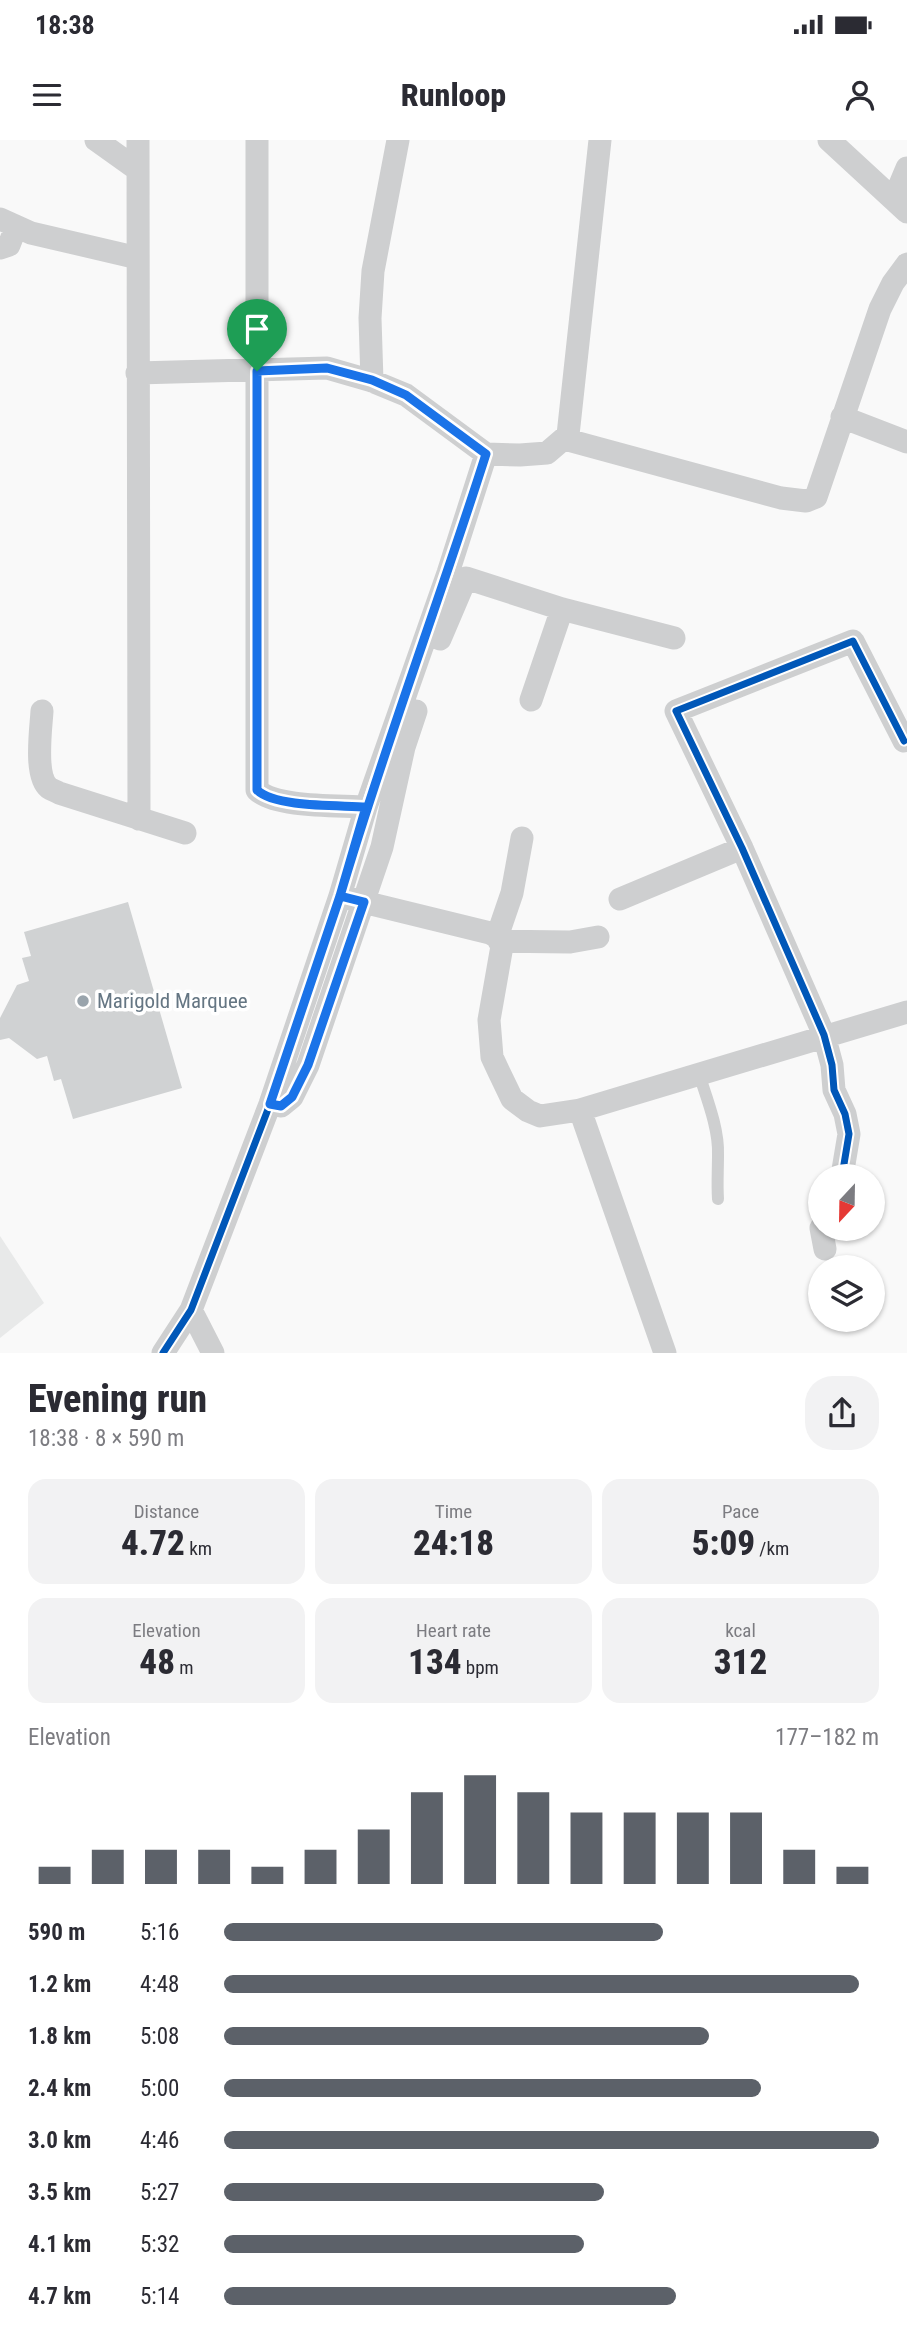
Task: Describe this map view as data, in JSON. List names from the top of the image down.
{
  "places": ["Marigold Marquee"],
  "north": "bottom",
  "page": {
    "status": "18:38",
    "header": "Runloop",
    "heading": ["Evening run", "18:38 · 8 × 590 m"],
    "stats": [
      ["Distance", "4.72 km"],
      ["Time", "24:18"],
      ["Pace", "5:09 /km"],
      ["Elevation", "48 m"],
      ["Heart rate", "134 bpm"],
      ["kcal", "312"]
    ],
    "chart": ["Elevation", "177–182 m"],
    "list": [
      {
        "name": "590 m",
        "note": "5:16"
      },
      {
        "name": "1.2 km",
        "note": "4:48"
      },
      {
        "name": "1.8 km",
        "note": "5:08"
      },
      {
        "name": "2.4 km",
        "note": "5:00"
      },
      {
        "name": "3.0 km",
        "note": "4:46"
      },
      {
        "name": "3.5 km",
        "note": "5:27"
      },
      {
        "name": "4.1 km",
        "note": "5:32"
      },
      {
        "name": "4.7 km",
        "note": "5:14"
      }
    ]
  }
}
